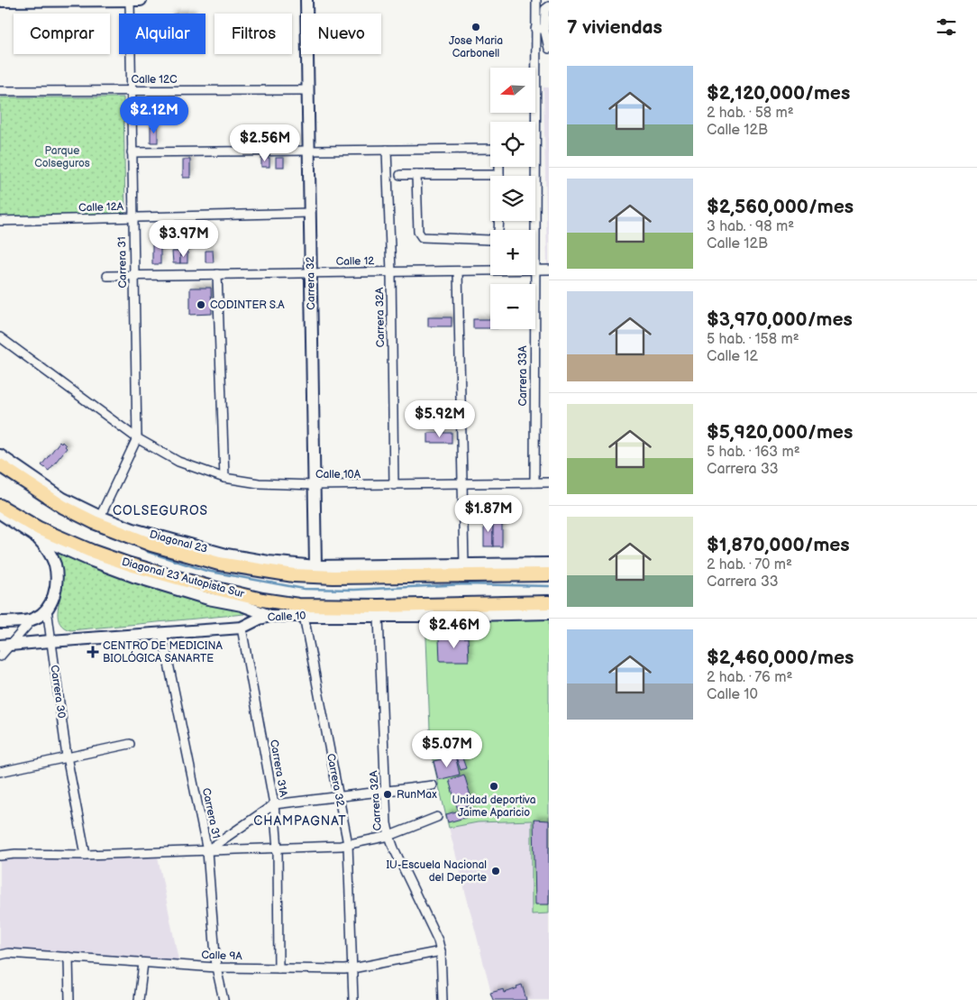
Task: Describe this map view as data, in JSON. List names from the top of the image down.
{
  "streets": {
    "main road": ["Diagonal 23 Autopista Sur", "Calle 10"],
    "street": [
      "Calle 12C",
      "Calle 12A",
      "Calle 12",
      "Carrera 31",
      "Carrera 32",
      "Carrera 32A",
      "Carrera 33A",
      "Calle 10A",
      "Diagonal 23",
      "Carrera 30",
      "Carrera 31A",
      "Calle 9A"
    ]
  },
  "crossings": [
    ["Calle 12C", "Carrera 31"],
    ["Calle 12C", "Carrera 32"],
    ["Calle 12A", "Carrera 31"],
    ["Calle 12A", "Carrera 32"],
    ["Calle 12", "Carrera 31"],
    ["Calle 12", "Carrera 32"],
    ["Calle 12", "Carrera 32A"],
    ["Carrera 31", "Calle 10A"],
    ["Carrera 31", "Diagonal 23"],
    ["Carrera 31", "Calle 10"],
    ["Carrera 31", "Calle 9A"],
    ["Carrera 32", "Calle 10A"],
    ["Carrera 32", "Diagonal 23"],
    ["Carrera 32", "Calle 10"],
    ["Carrera 32", "Calle 9A"],
    ["Carrera 32A", "Calle 10A"],
    ["Carrera 32A", "Diagonal 23 Autopista Sur"],
    ["Carrera 32A", "Calle 10"],
    ["Carrera 32A", "Calle 9A"],
    ["Carrera 33A", "Calle 10A"],
    ["Diagonal 23", "Diagonal 23 Autopista Sur"],
    ["Diagonal 23 Autopista Sur", "Calle 10"],
    ["Calle 10", "Carrera 30"],
    ["Calle 10", "Carrera 31A"],
    ["Carrera 31A", "Calle 9A"]
  ],
  "districts": ["COLSEGUROS", "CHAMPAGNAT"],
  "parks": ["Parque Colseguros"],
  "places": {
    "other": [
      "Jose Maria Carbonell",
      "CODINTER S.A",
      "Unidad deportiva Jaime Aparicio",
      "RunMax",
      "IU-Escuela Nacional del Deporte"
    ],
    "health": ["CENTRO DE MEDICINA BIOLÓGICA SANARTE"]
  },
  "north": "left",
  "page": {
    "heading": "7 viviendas",
    "chip": [
      "Comprar",
      "Alquilar",
      "Filtros",
      "Nuevo"
    ],
    "list": [
      {
        "name": "$2,120,000/mes",
        "note": "2 hab. · 58 m² · Calle 12B"
      },
      {
        "name": "$2,560,000/mes",
        "note": "3 hab. · 98 m² · Calle 12B"
      },
      {
        "name": "$3,970,000/mes",
        "note": "5 hab. · 158 m² · Calle 12"
      },
      {
        "name": "$5,920,000/mes",
        "note": "5 hab. · 163 m² · Carrera 33"
      },
      {
        "name": "$1,870,000/mes",
        "note": "2 hab. · 70 m² · Carrera 33"
      },
      {
        "name": "$2,460,000/mes",
        "note": "2 hab. · 76 m² · Calle 10"
      }
    ],
    "map_buttons": ["+", "−"],
    "price": [
      "$2.12M",
      "$2.56M",
      "$3.97M",
      "$5.92M",
      "$1.87M",
      "$2.46M",
      "$5.07M"
    ]
  }
}
